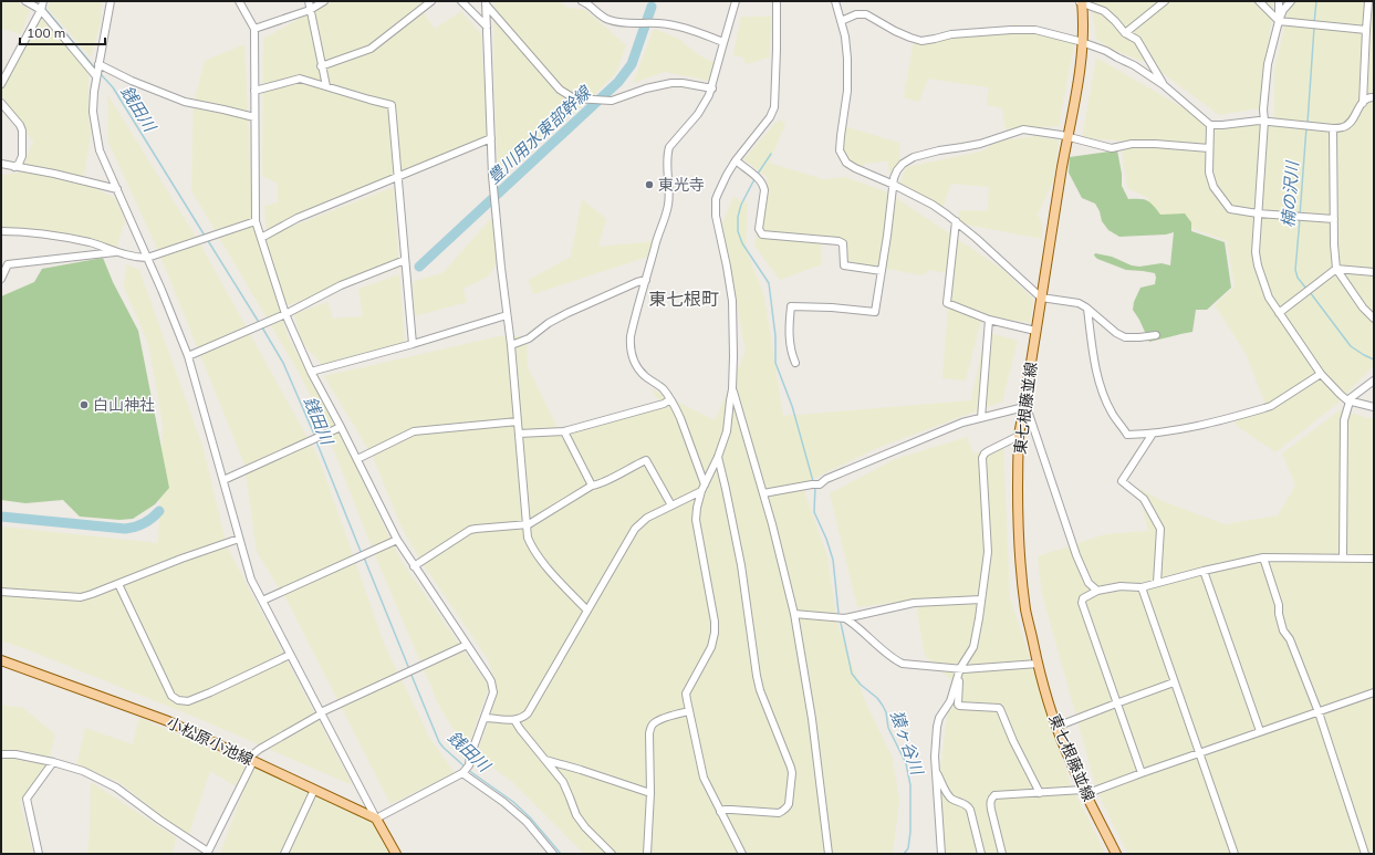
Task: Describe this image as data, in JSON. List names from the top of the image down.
{
  "streets": {
    "main road": ["東七根藤並線", "小松原小池線"]
  },
  "districts": ["東七根町"],
  "water": [
    "銭田川",
    "豊川用水東部幹線",
    "楠の沢川",
    "猿ヶ谷川"
  ],
  "places": ["東光寺", "白山神社"],
  "scale_bar": "100 m"
}
